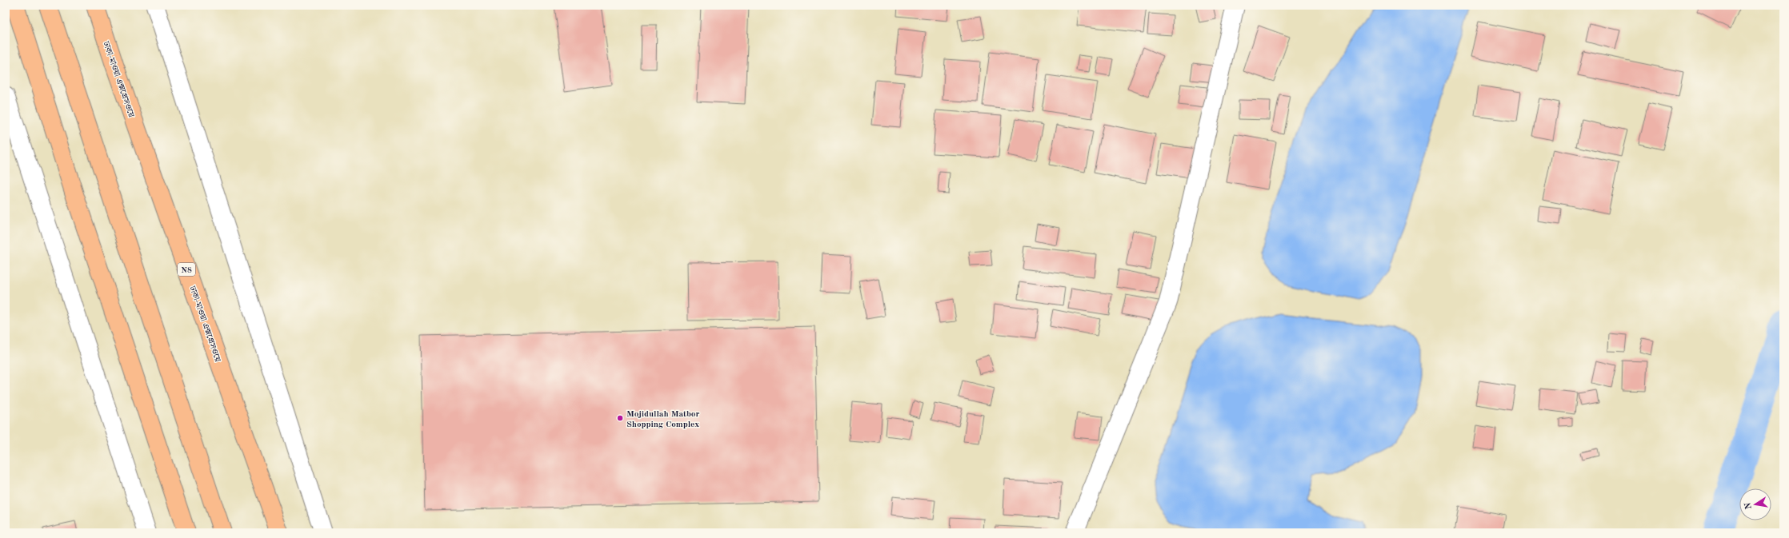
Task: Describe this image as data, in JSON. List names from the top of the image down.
{
  "streets": {
    "highway": ["ঢাকা-মাওয়া এক্সপ্রেসওয়ে", "N8"]
  },
  "places": ["Mojidullah Matbor Shopping Complex"],
  "north": "left"
}
